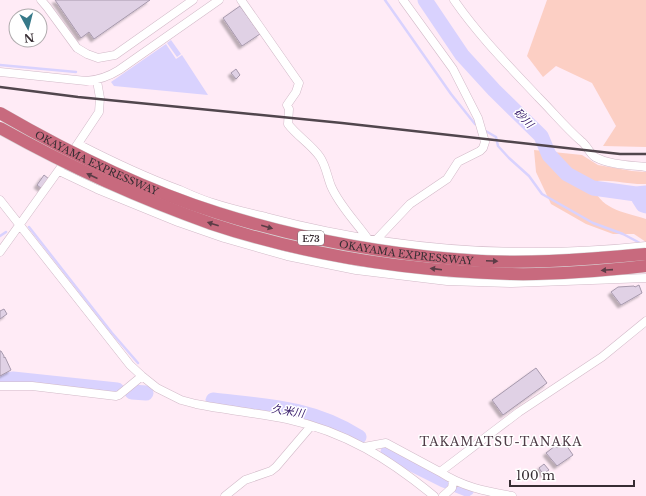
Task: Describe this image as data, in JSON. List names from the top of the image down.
{
  "streets": {
    "highway": ["OKAYAMA EXPRESSWAY", "E73"]
  },
  "districts": ["TAKAMATSU-TANAKA"],
  "water": ["砂川", "久米川"],
  "scale_bar": "100 m",
  "north": "bottom"
}
